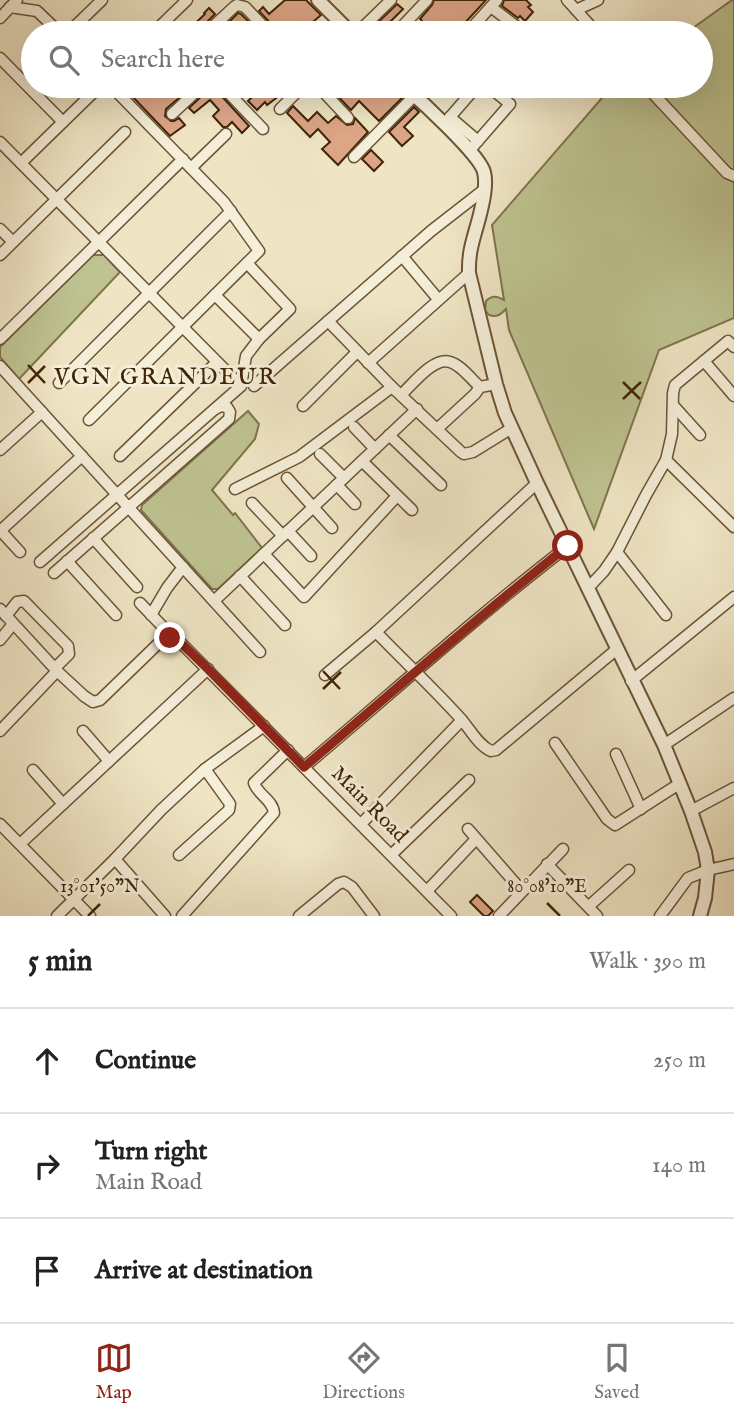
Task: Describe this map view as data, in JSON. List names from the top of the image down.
{
  "streets": {
    "street": ["Main Road"]
  },
  "districts": ["VGN GRANDEUR"],
  "page": {
    "search": "Search here",
    "heading": ["5 min", "Walk · 390 m"],
    "list": [
      ["Continue", "250 m"],
      ["Turn right", "Main Road", "140 m"],
      "Arrive at destination"
    ],
    "nav": ["Map", "Directions", "Saved"]
  },
  "coordinates": ["80°08'10\"E", "13°01'50\"N"]
}
